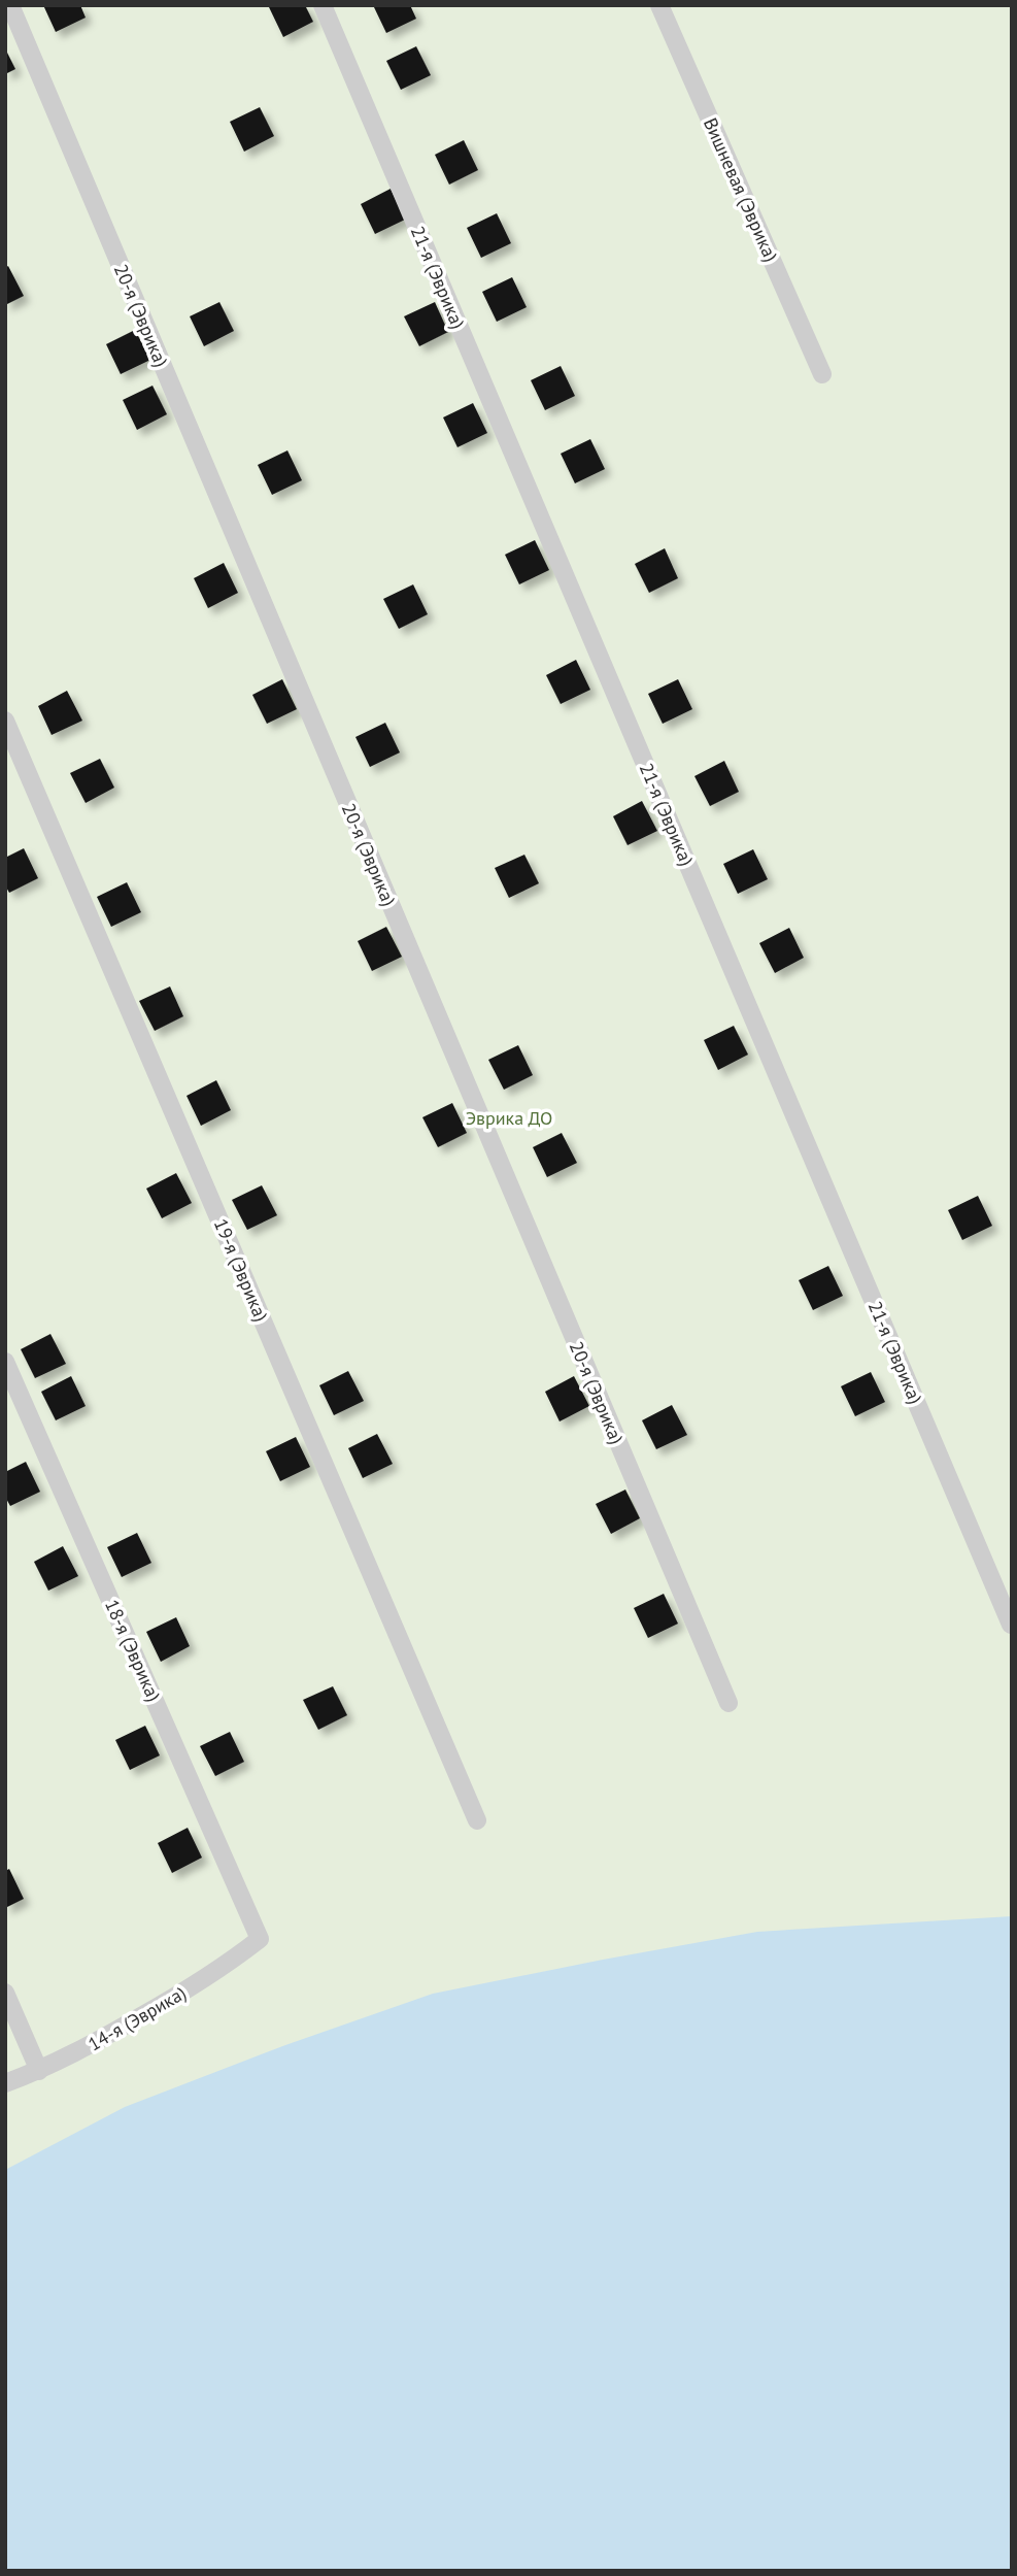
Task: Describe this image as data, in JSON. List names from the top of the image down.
{
  "streets": {
    "lane": [
      "Вишневая (Эврика)",
      "21-я (Эврика)",
      "20-я (Эврика)",
      "19-я (Эврика)",
      "18-я (Эврика)",
      "14-я (Эврика)"
    ]
  },
  "crossings": [
    ["18-я (Эврика)", "14-я (Эврика)"]
  ],
  "parks": ["Эврика ДО"]
}
